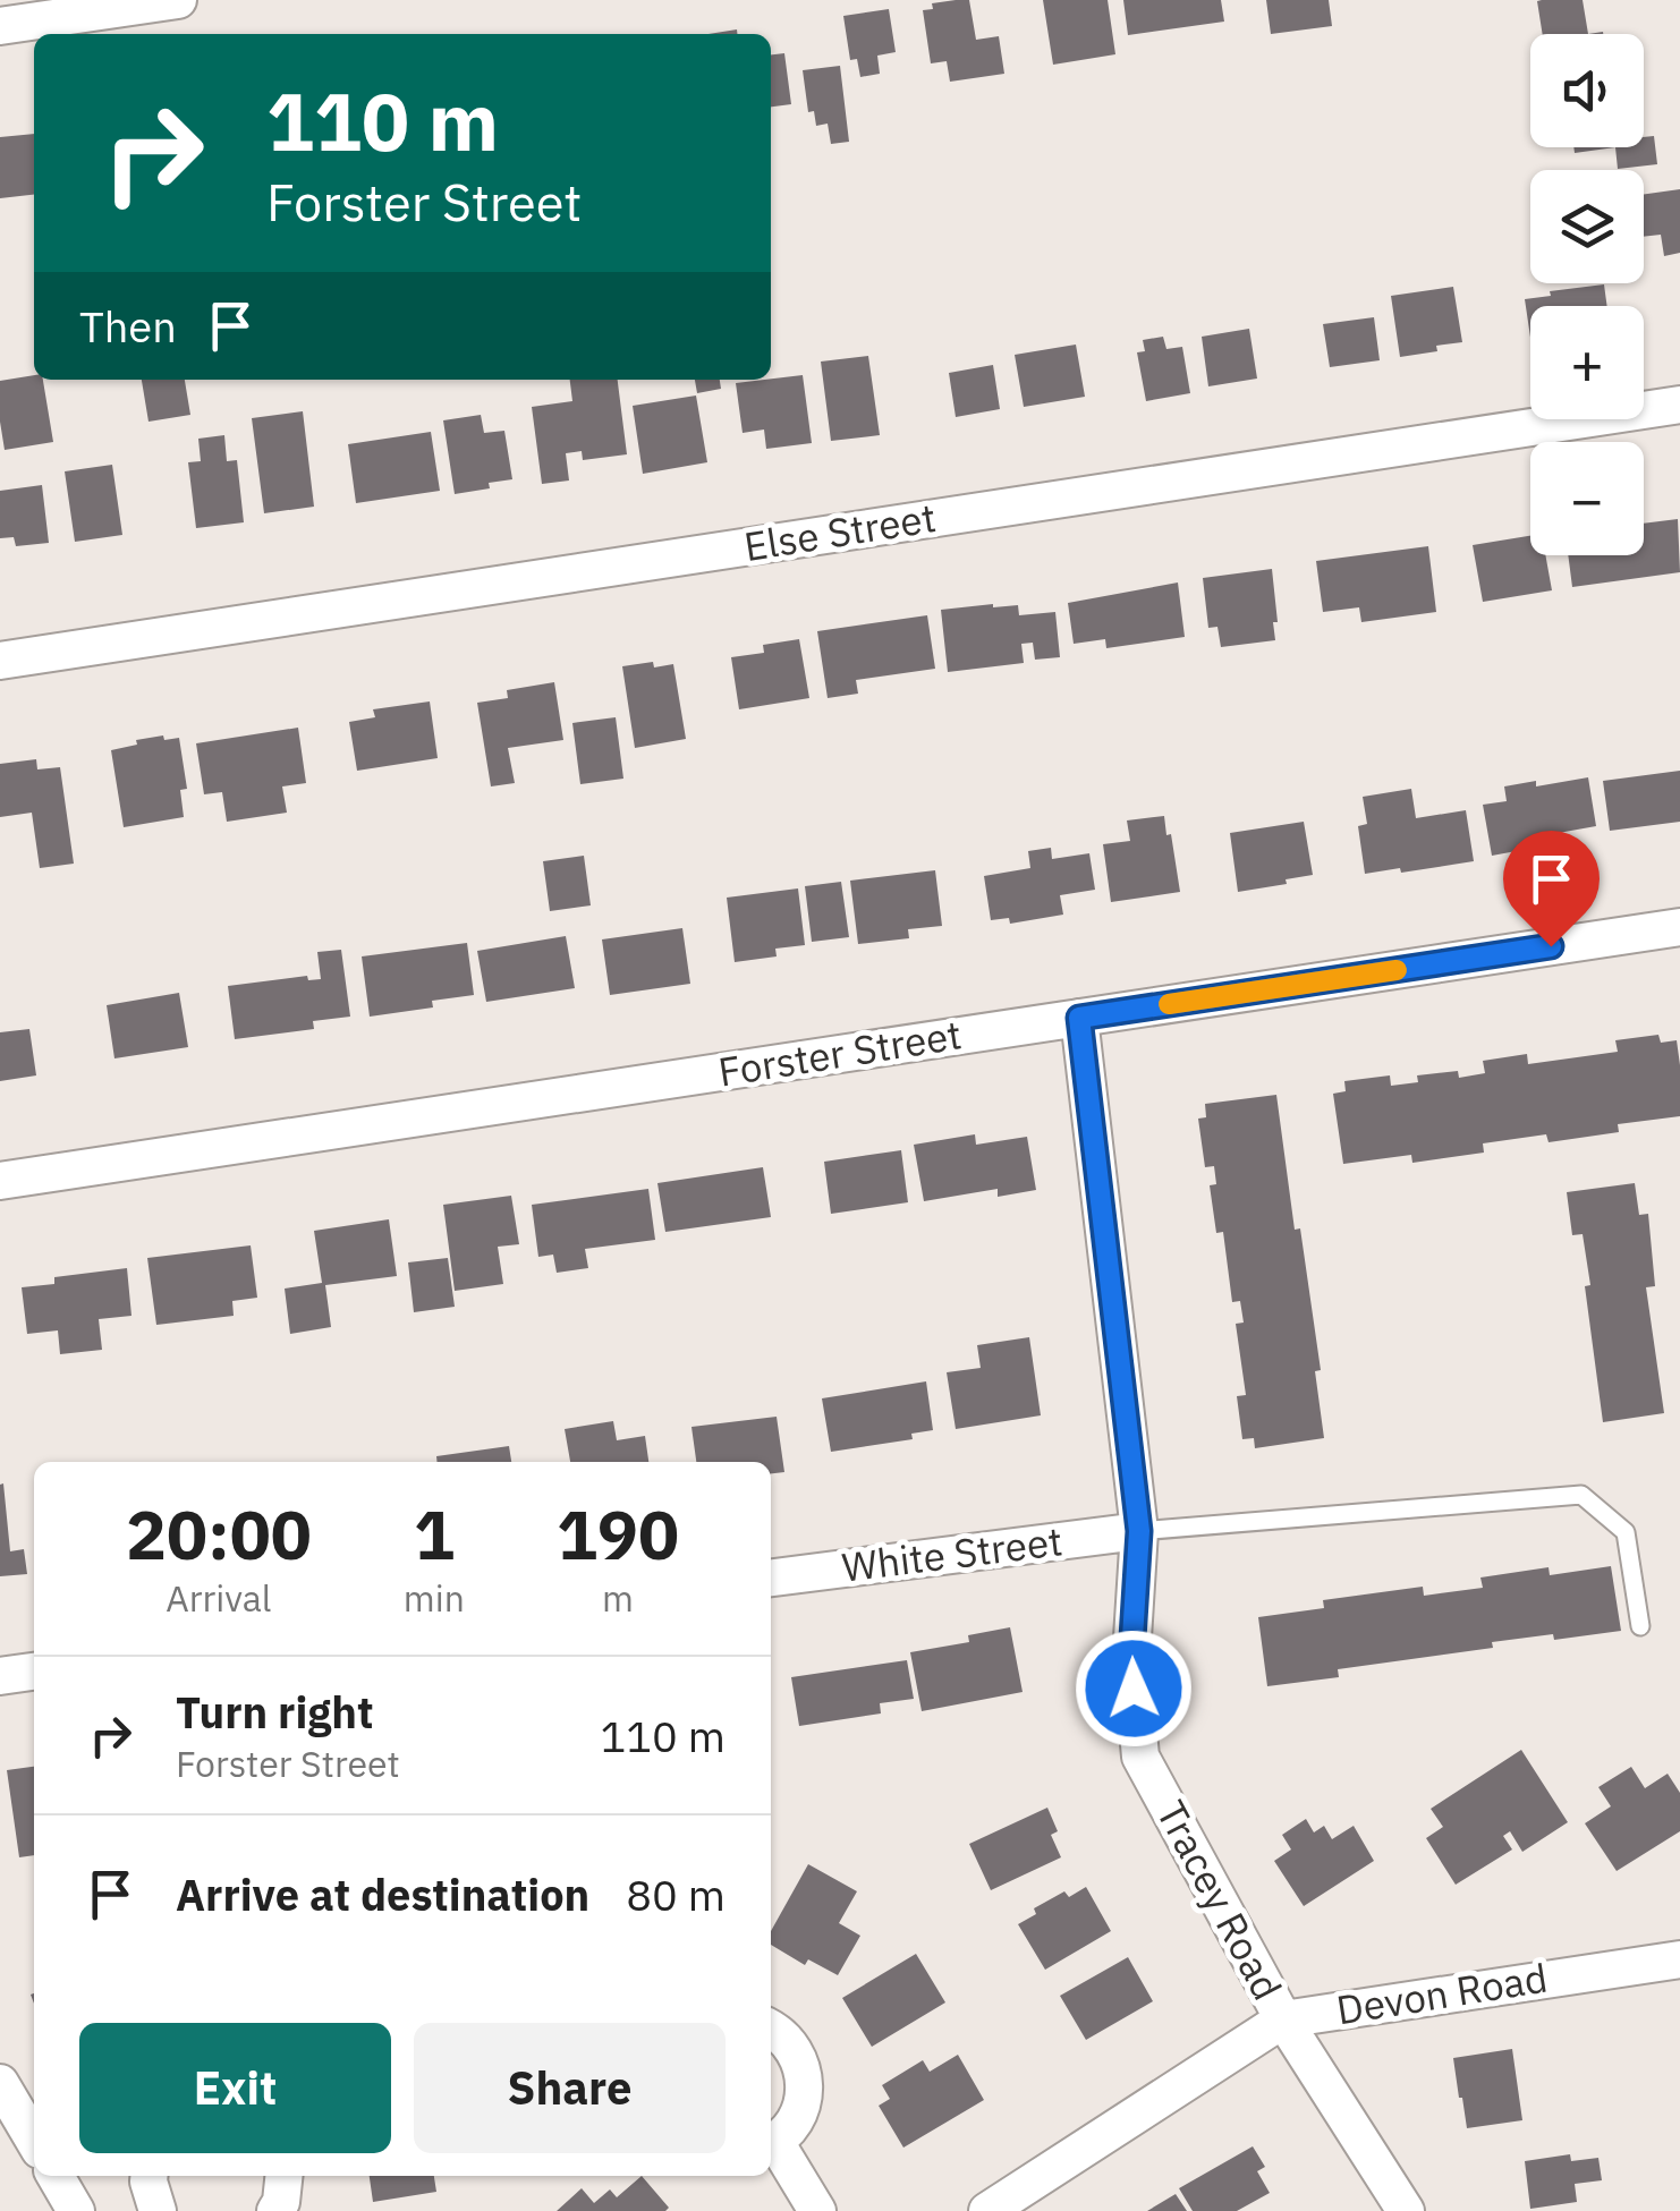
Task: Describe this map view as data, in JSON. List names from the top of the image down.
{
  "streets": {
    "street": [
      "Else Street",
      "Forster Street",
      "White Street",
      "Tracey Road",
      "Devon Road"
    ]
  },
  "crossings": [
    ["Forster Street", "Tracey Road"],
    ["White Street", "Tracey Road"],
    ["Tracey Road", "Devon Road"]
  ],
  "page": {
    "map_buttons": ["+", "−"],
    "turn": ["110 m", "Forster Street"],
    "then": "Then",
    "eta": [
      "20:00",
      "Arrival",
      "1",
      "min",
      "190",
      "m"
    ],
    "list": [
      {
        "name": "Turn right",
        "note": "Forster Street",
        "value": "110 m"
      },
      {
        "name": "Arrive at destination",
        "value": "80 m"
      }
    ],
    "buttons": ["Exit", "Share"]
  }
}
